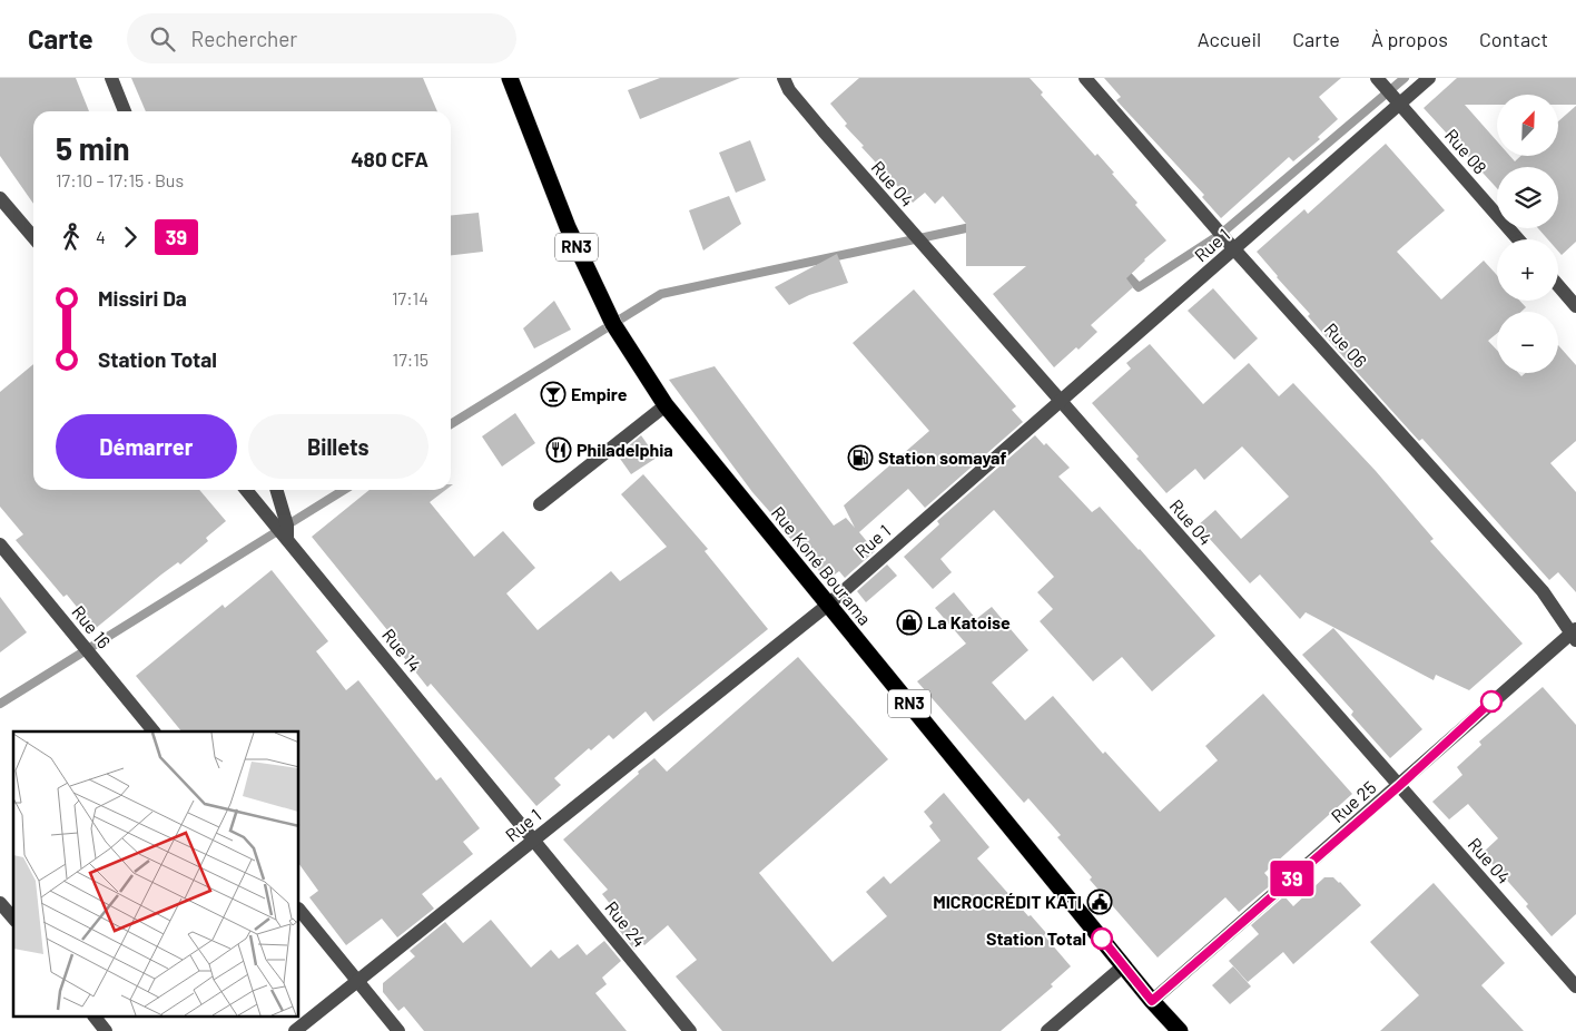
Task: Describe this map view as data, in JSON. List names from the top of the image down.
{
  "streets": {
    "highway": ["RN3", "Rue Koné Bourama"],
    "street": [
      "Rue 08",
      "Rue 04",
      "Rue 1",
      "Rue 06",
      "Rue 16",
      "Rue 14",
      "Rue 25",
      "Rue 24"
    ]
  },
  "crossings": [
    ["Rue 08", "Rue 1"],
    ["Rue 04", "Rue 1"],
    ["Rue 04", "Rue 25"],
    ["Rue 1", "Rue 06"],
    ["Rue 1", "Rue Koné Bourama"],
    ["Rue 1", "Rue 14"],
    ["Rue 1", "Rue 24"],
    ["Rue 06", "Rue 25"],
    ["Rue Koné Bourama", "Rue 25"],
    ["Rue 14", "Rue 24"]
  ],
  "places": {
    "bar": ["Empire"],
    "restaurant": ["Philadelphia"],
    "fuel station": ["Station somayaf"],
    "shop": ["La Katoise"],
    "public building": ["MICROCRÉDIT KATI"],
    "other": ["Station Total"]
  },
  "lines": ["bus line 39"],
  "north": "top right",
  "page": {
    "header": "Carte",
    "search": "Rechercher",
    "nav": [
      "Accueil",
      "Carte",
      "À propos",
      "Contact"
    ],
    "on_map": "39",
    "map_buttons": ["+", "−"],
    "heading": ["5 min", "17:10 – 17:15 · Bus", "480 CFA"],
    "legs": ["4", "39"],
    "list": [
      {
        "name": "Missiri Da",
        "value": "17:14"
      },
      {
        "name": "Station Total",
        "value": "17:15"
      }
    ],
    "buttons": ["Démarrer", "Billets"]
  }
}
